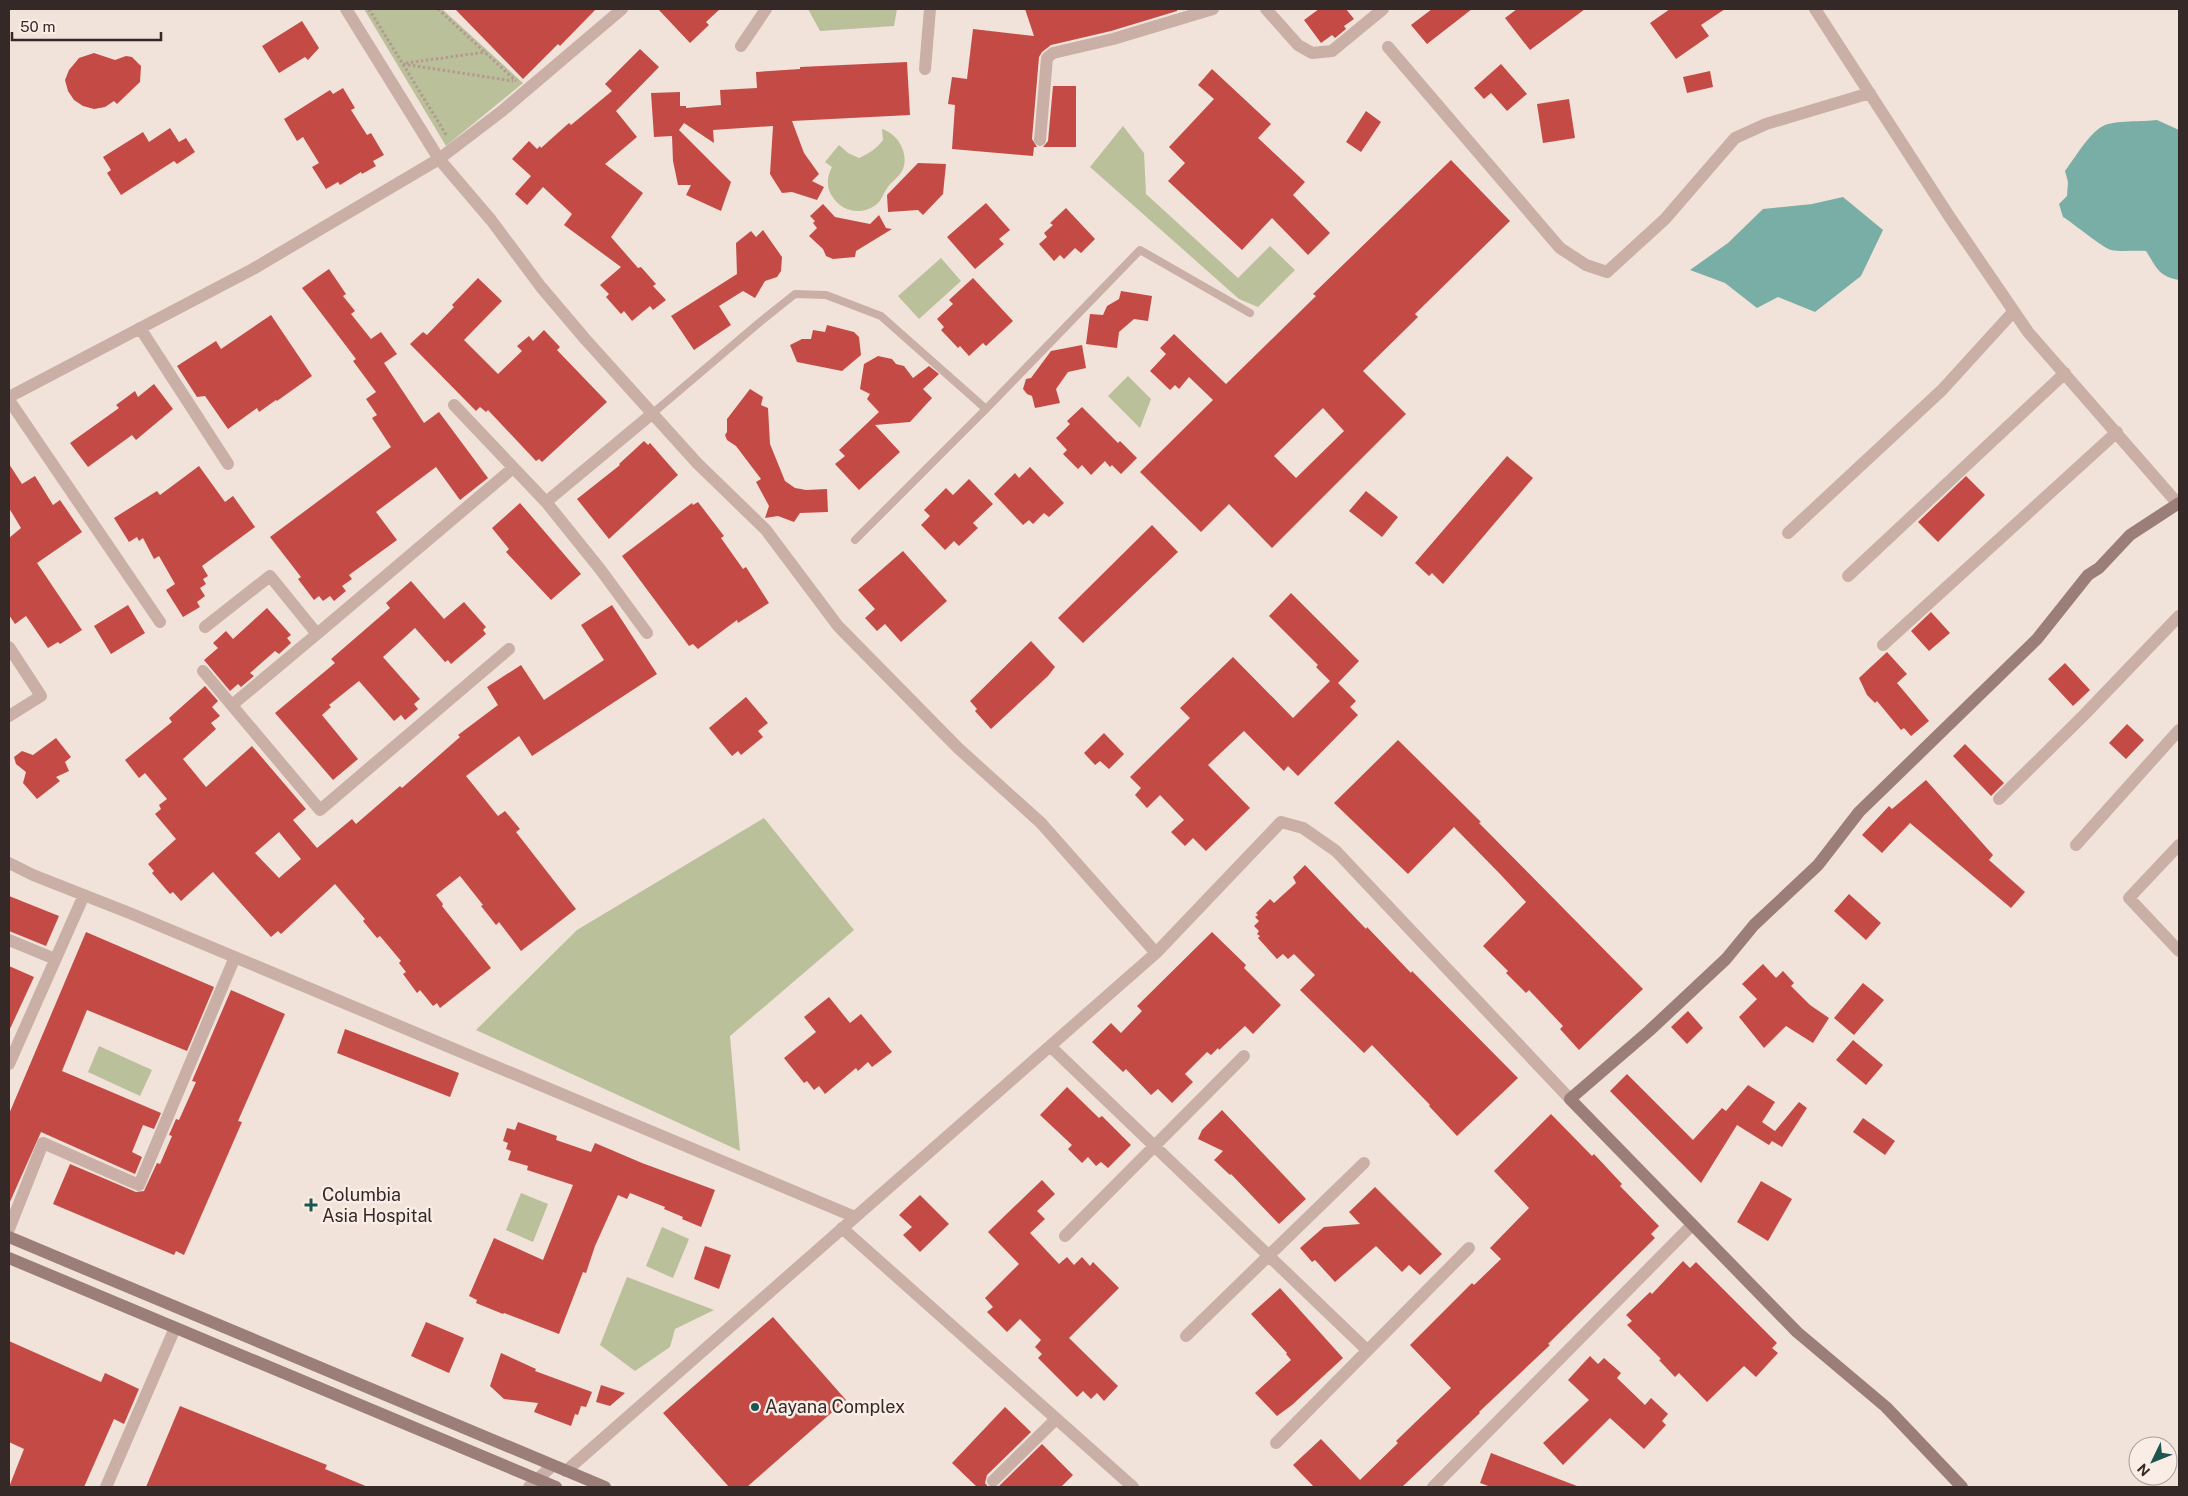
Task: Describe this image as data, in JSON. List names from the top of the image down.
{
  "places": {
    "health": ["Columbia Asia Hospital"],
    "other": ["Aayana Complex"]
  },
  "scale_bar": "50 m",
  "north": "bottom left"
}
